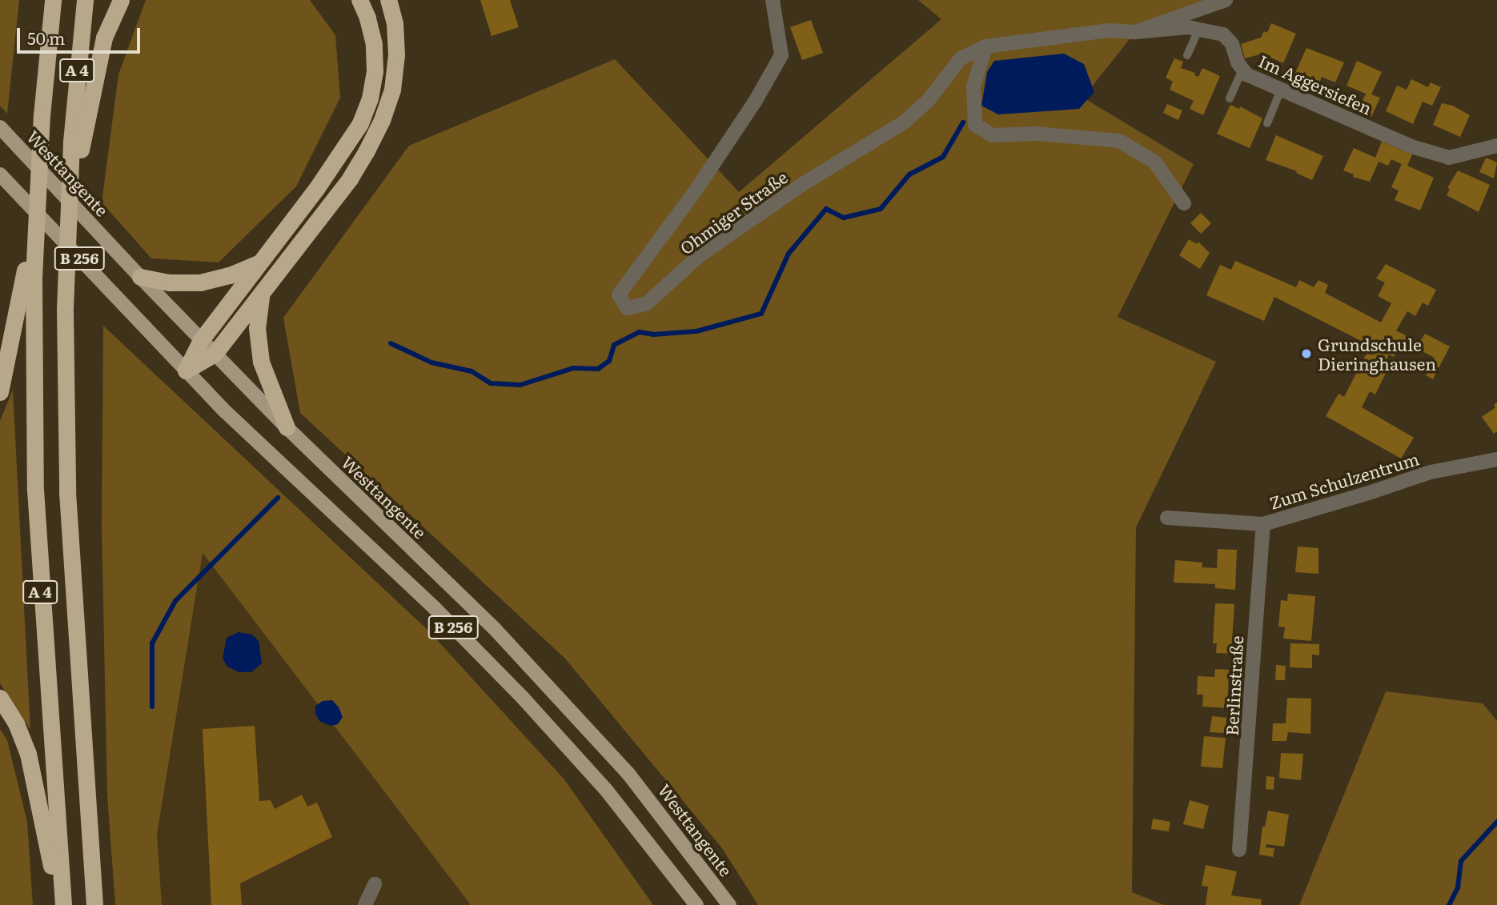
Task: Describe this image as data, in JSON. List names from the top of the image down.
{
  "streets": {
    "highway": ["A 4"],
    "main road": ["Westtangente", "B 256"],
    "street": [
      "Im Aggersiefen",
      "Ohmiger Straße",
      "Zum Schulzentrum",
      "Berlinstraße"
    ]
  },
  "crossings": [
    ["Im Aggersiefen", "Ohmiger Straße"],
    ["Zum Schulzentrum", "Berlinstraße"]
  ],
  "places": ["Grundschule Dieringhausen"],
  "scale_bar": "50 m"
}
